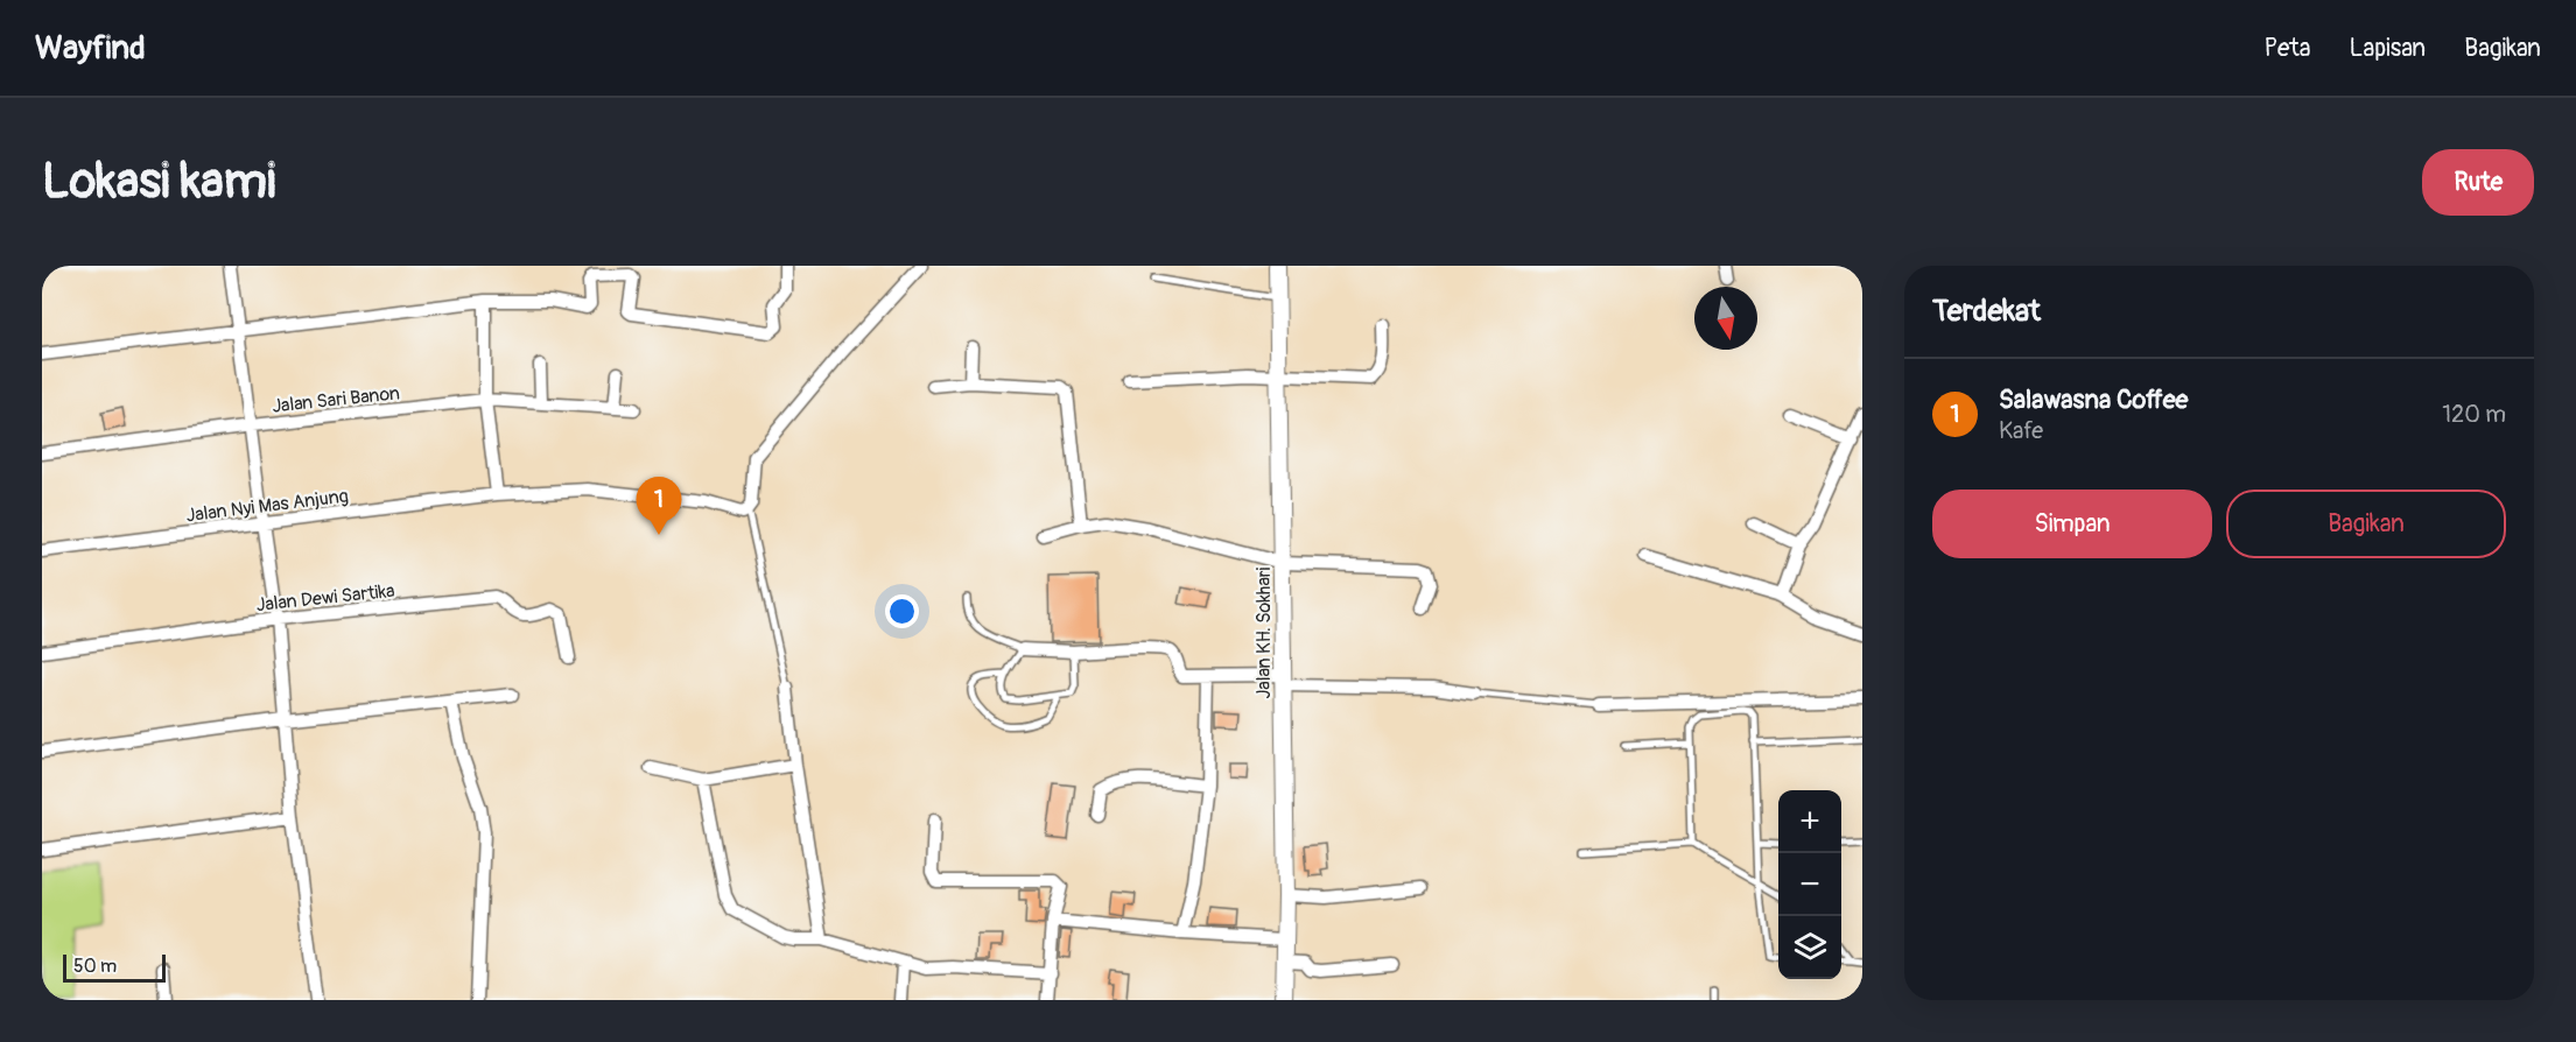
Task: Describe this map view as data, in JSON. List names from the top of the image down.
{
  "streets": {
    "street": [
      "Jalan Sari Banon",
      "Jalan Nyi Mas Anjung",
      "Jalan Dewi Sartika",
      "Jalan KH. Sokhari"
    ]
  },
  "scale_bar": "50 m",
  "north": "bottom",
  "page": {
    "header": "Wayfind",
    "nav": ["Peta", "Lapisan", "Bagikan"],
    "buttons": [
      "Rute",
      ["Simpan", "Bagikan"]
    ],
    "title": "Lokasi kami",
    "heading": "Terdekat",
    "list": [
      {
        "mark": "1",
        "name": "Salawasna Coffee",
        "note": "Kafe",
        "value": "120 m"
      }
    ],
    "pins": "1",
    "map_buttons": ["+", "−"],
    "scale": "50 m"
  }
}
